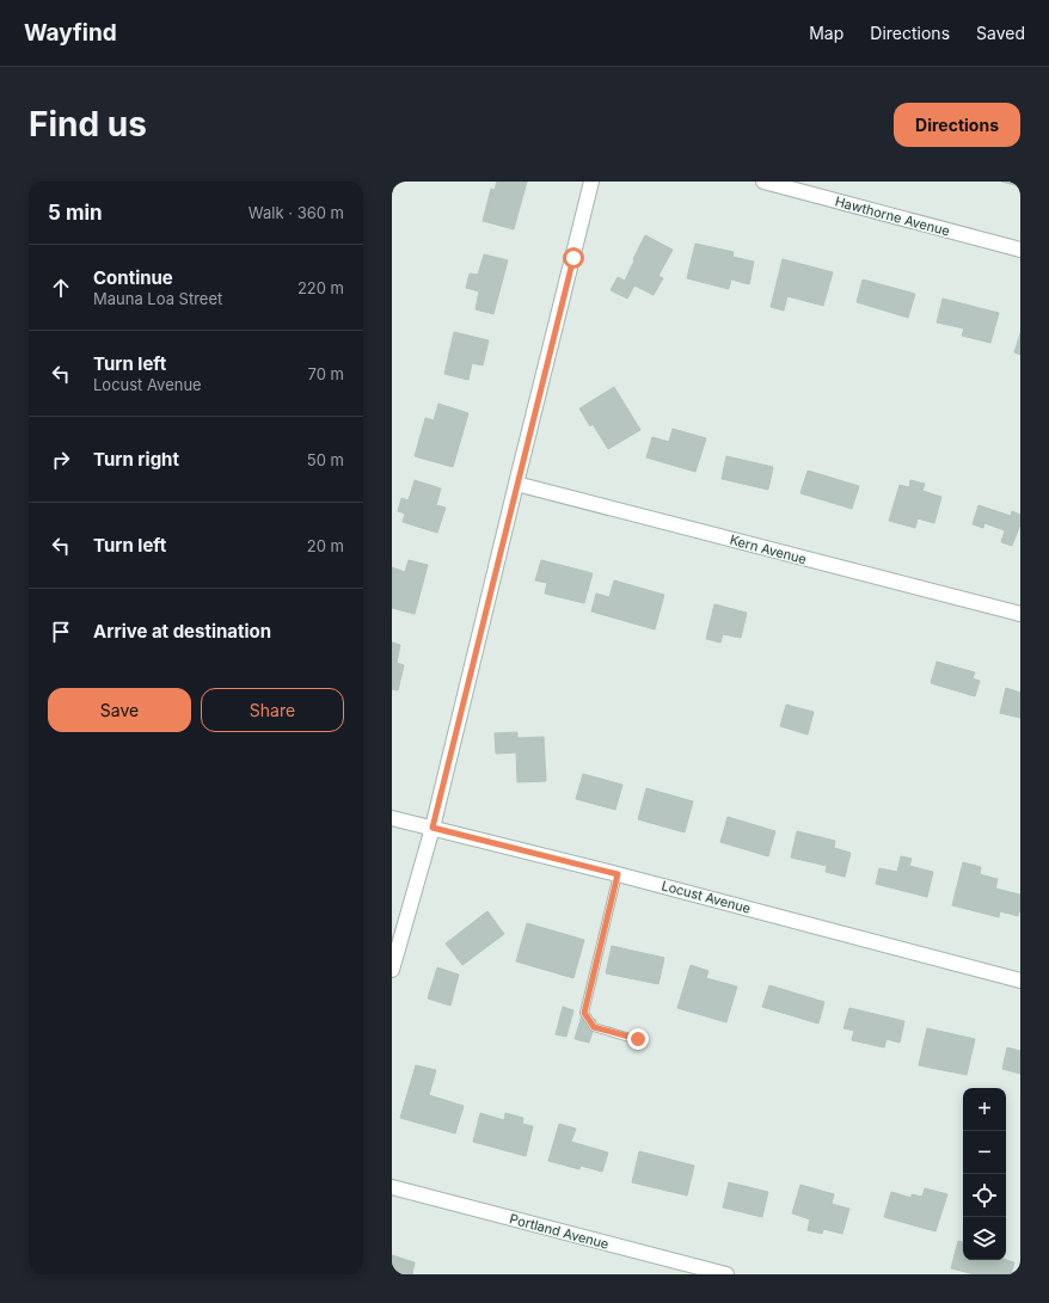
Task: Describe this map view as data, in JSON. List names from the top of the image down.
{
  "streets": {
    "street": [
      "Hawthorne Avenue",
      "Kern Avenue",
      "Locust Avenue",
      "Portland Avenue"
    ]
  },
  "page": {
    "header": "Wayfind",
    "nav": ["Map", "Directions", "Saved"],
    "buttons": [
      "Directions",
      ["Save", "Share"]
    ],
    "title": "Find us",
    "heading": ["5 min", "Walk · 360 m"],
    "list": [
      ["Continue", "Mauna Loa Street", "220 m"],
      ["Turn left", "Locust Avenue", "70 m"],
      ["Turn right", "50 m"],
      ["Turn left", "20 m"],
      "Arrive at destination"
    ],
    "map_buttons": ["+", "−"]
  }
}
